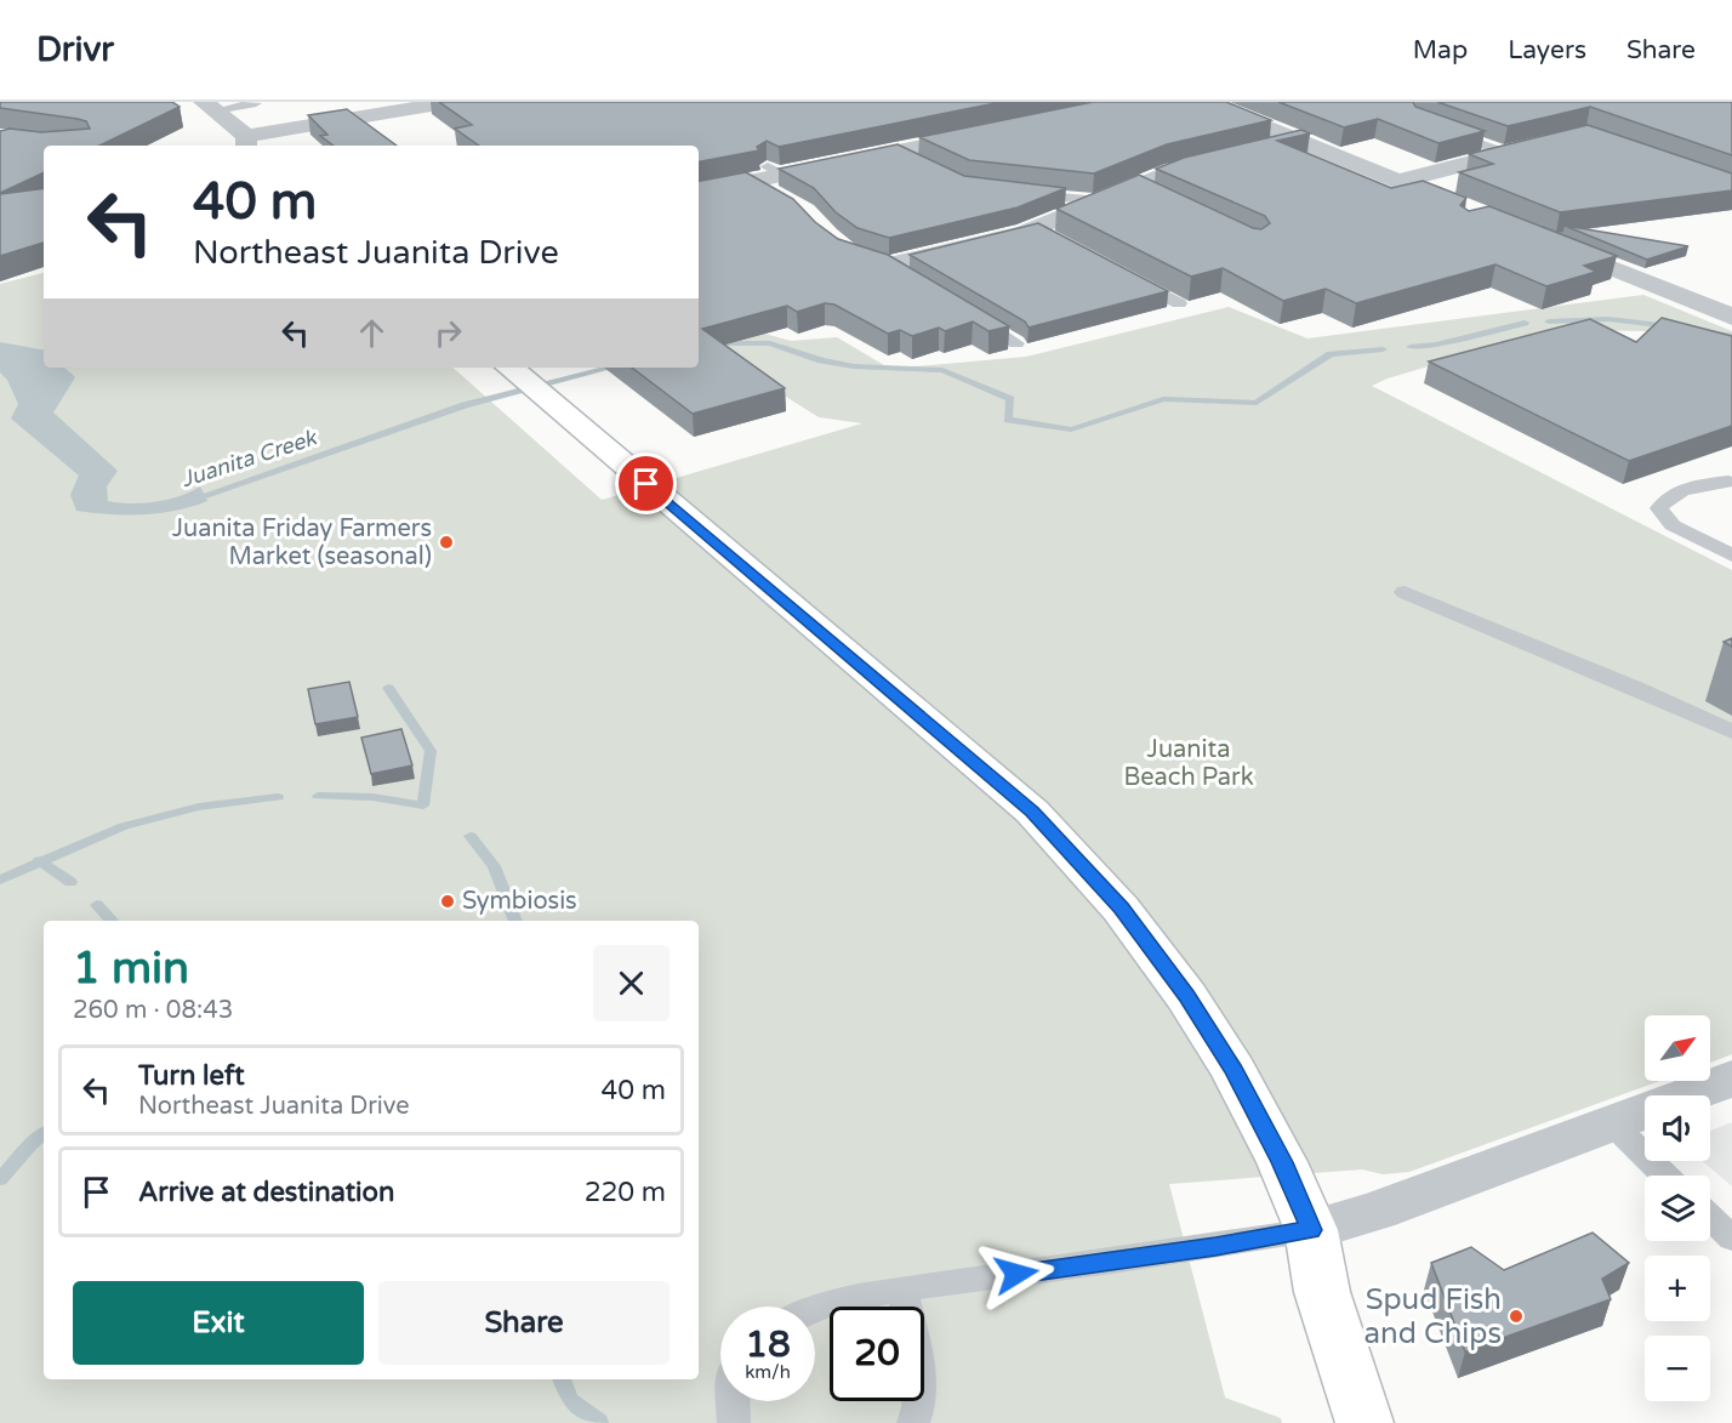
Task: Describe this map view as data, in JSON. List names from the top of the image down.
{
  "water": ["Juanita Creek"],
  "parks": ["Juanita Beach Park"],
  "places": ["Juanita Friday Farmers Market (seasonal)", "Symbiosis", "Spud Fish and Chips"],
  "north": "top right",
  "page": {
    "header": "Drivr",
    "nav": ["Map", "Layers", "Share"],
    "turn": ["40 m", "Northeast Juanita Drive"],
    "heading": ["1 min", "260 m · 08:43"],
    "map_buttons": ["+", "−"],
    "list": [
      {
        "name": "Turn left",
        "note": "Northeast Juanita Drive",
        "value": "40 m"
      },
      {
        "name": "Arrive at destination",
        "value": "220 m"
      }
    ],
    "buttons": ["Exit", "Share"],
    "speed": "18 km/h",
    "limit": "20"
  }
}
